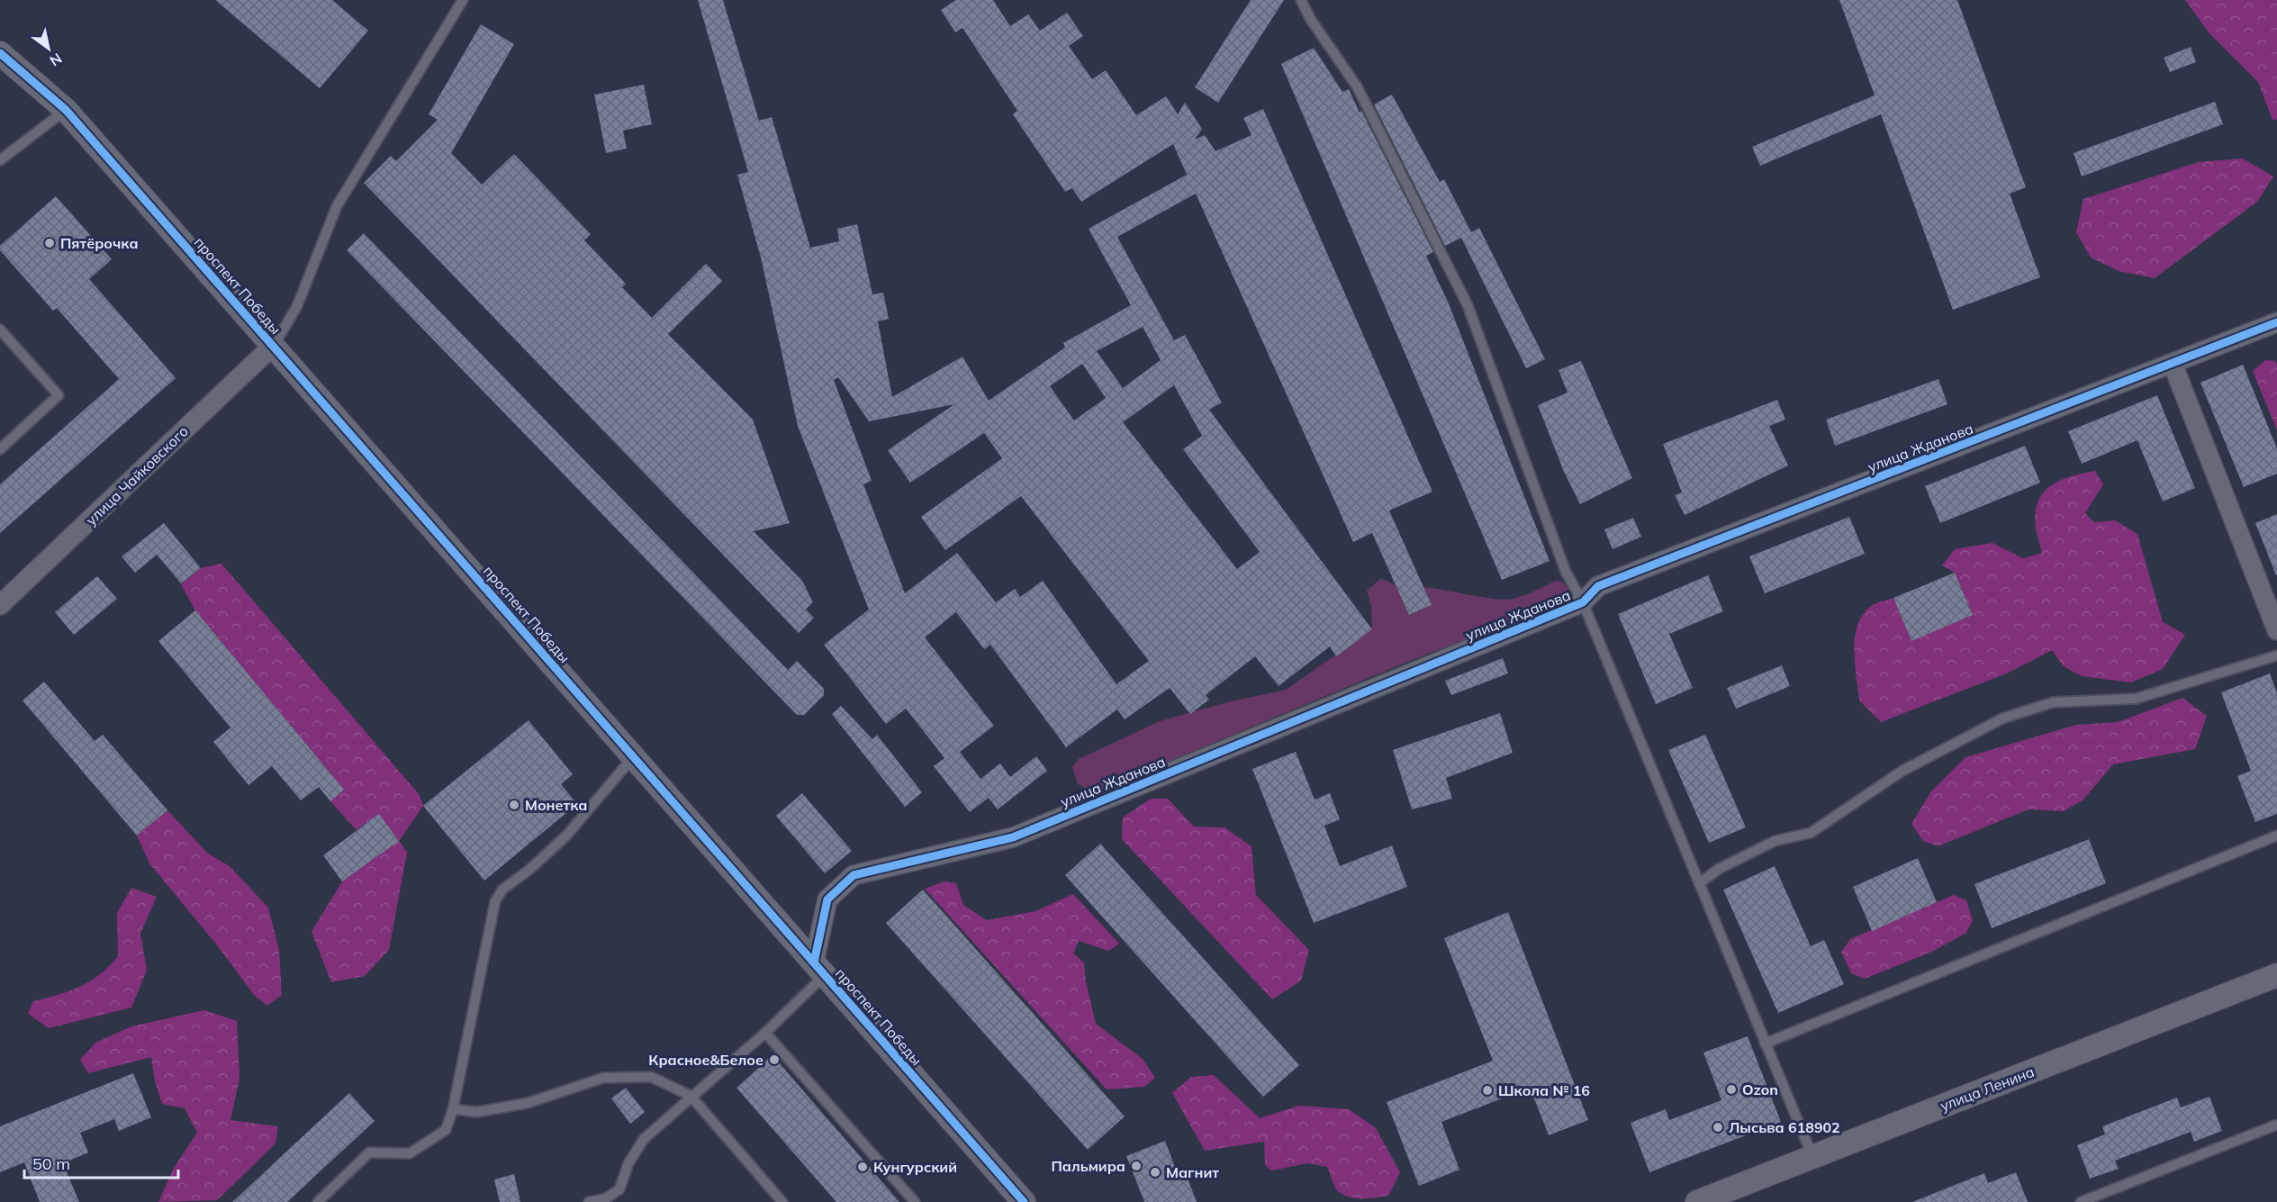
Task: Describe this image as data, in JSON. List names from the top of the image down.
{
  "streets": {
    "street": [
      "проспект Победы",
      "улица Жданова",
      "улица Чайковского",
      "улица Ленина"
    ]
  },
  "crossings": [
    ["проспект Победы", "улица Жданова"],
    ["проспект Победы", "улица Чайковского"]
  ],
  "places": [
    "Пятёрочка",
    "Монетка",
    "Красное&Белое",
    "Ozon",
    "Школа № 16",
    "Лысьва 618902",
    "Пальмира",
    "Кунгурский",
    "Магнит"
  ],
  "scale_bar": "50 m",
  "north": "bottom right"
}
